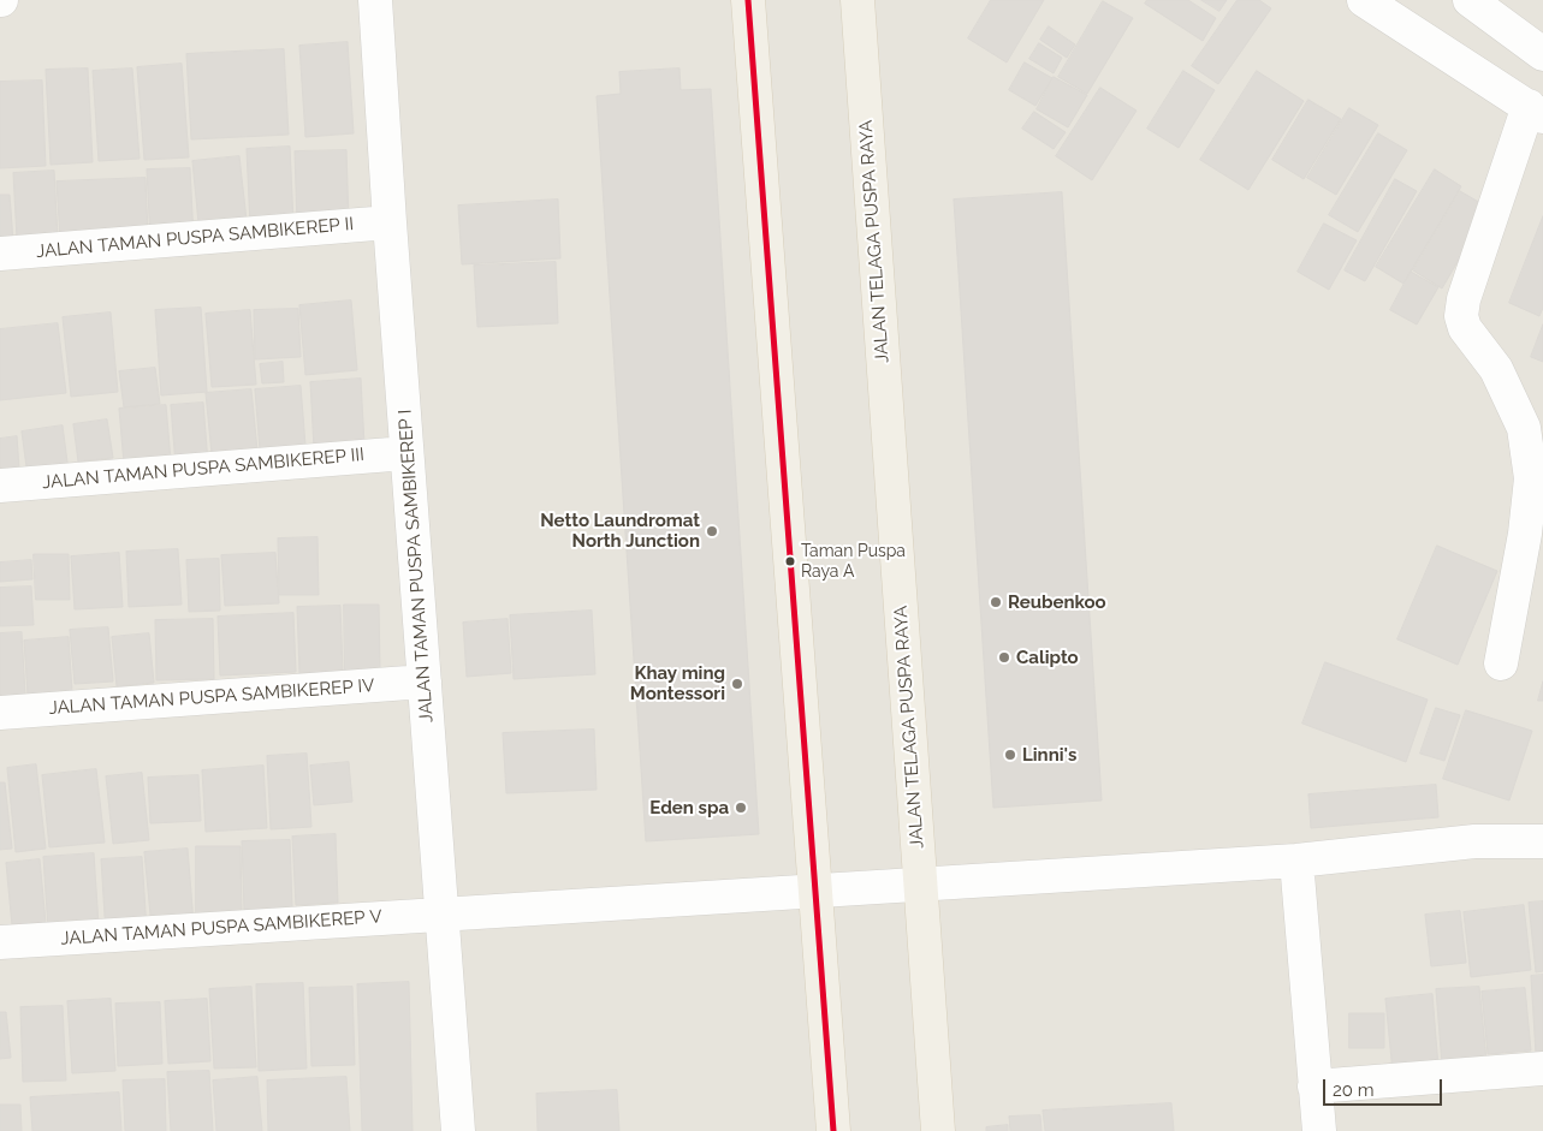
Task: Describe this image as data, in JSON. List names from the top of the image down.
{
  "streets": {
    "main road": ["JALAN TELAGA PUSPA RAYA"],
    "street": [
      "JALAN TAMAN PUSPA SAMBIKEREP II",
      "JALAN TAMAN PUSPA SAMBIKEREP III",
      "JALAN TAMAN PUSPA SAMBIKEREP I",
      "JALAN TAMAN PUSPA SAMBIKEREP IV",
      "JALAN TAMAN PUSPA SAMBIKEREP V"
    ]
  },
  "crossings": [
    ["JALAN TAMAN PUSPA SAMBIKEREP II", "JALAN TAMAN PUSPA SAMBIKEREP I"],
    ["JALAN TELAGA PUSPA RAYA", "JALAN TAMAN PUSPA SAMBIKEREP V"],
    ["JALAN TAMAN PUSPA SAMBIKEREP III", "JALAN TAMAN PUSPA SAMBIKEREP I"],
    ["JALAN TAMAN PUSPA SAMBIKEREP I", "JALAN TAMAN PUSPA SAMBIKEREP IV"],
    ["JALAN TAMAN PUSPA SAMBIKEREP I", "JALAN TAMAN PUSPA SAMBIKEREP V"]
  ],
  "places": [
    "Netto Laundromat North Junction",
    "Taman Puspa Raya A",
    "Reubenkoo",
    "Calipto",
    "Khay ming Montessori",
    "Linni's",
    "Eden spa"
  ],
  "scale_bar": "20 m"
}
